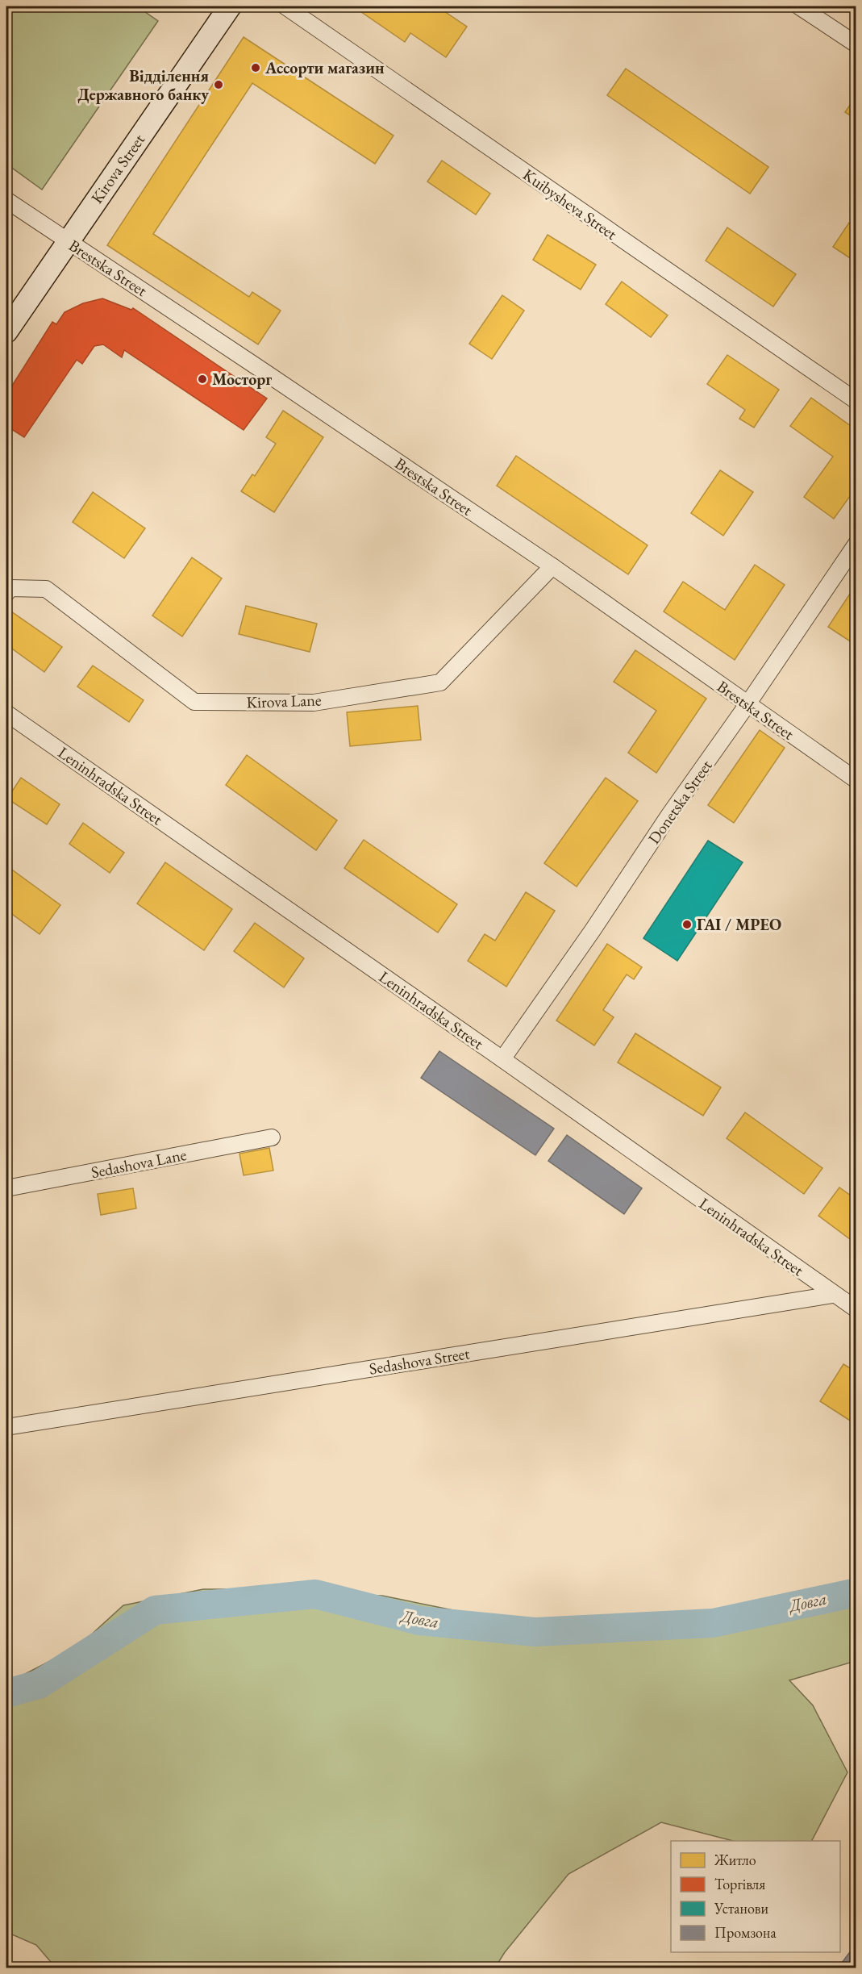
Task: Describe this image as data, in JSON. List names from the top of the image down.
{
  "streets": {
    "main road": ["Kirova Street"],
    "street": [
      "Kuibysheva Street",
      "Brestska Street",
      "Kirova Lane",
      "Leninhradska Street",
      "Donetska Street",
      "Sedashova Lane",
      "Sedashova Street"
    ]
  },
  "crossings": [
    ["Kirova Street", "Brestska Street"],
    ["Brestska Street", "Kirova Lane"],
    ["Brestska Street", "Donetska Street"],
    ["Leninhradska Street", "Donetska Street"],
    ["Leninhradska Street", "Sedashova Street"]
  ],
  "water": ["Довга"],
  "places": [
    "Ассорти магазин",
    "Відділення Державного банку",
    "Мосторг",
    "ГАІ / МРЕО"
  ],
  "legend": [
    "Житло",
    "Торгівля",
    "Установи",
    "Промзона"
  ]
}
